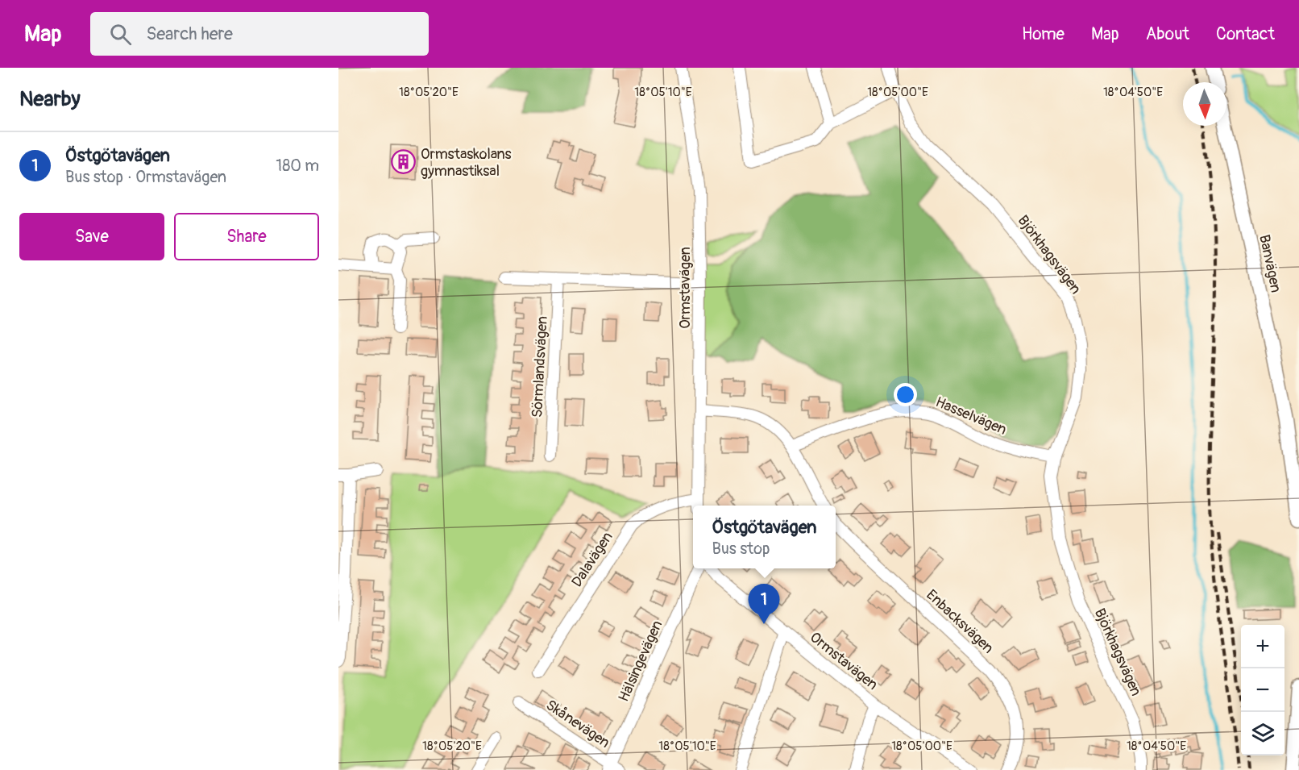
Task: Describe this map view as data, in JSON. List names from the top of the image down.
{
  "streets": {
    "street": [
      "Björkhagsvägen",
      "Banvägen",
      "Ormstavägen",
      "Sörmlandsvägen",
      "Hasselvägen",
      "Dalavägen",
      "Enbacksvägen",
      "Hälsingevägen",
      "Skånevägen"
    ]
  },
  "crossings": [
    ["Björkhagsvägen", "Hasselvägen"],
    ["Ormstavägen", "Dalavägen"],
    ["Hälsingevägen", "Skånevägen"]
  ],
  "places": {
    "building": ["Ormstaskolans gymnastiksal"]
  },
  "north": "bottom",
  "page": {
    "header": "Map",
    "search": "Search here",
    "nav": [
      "Home",
      "Map",
      "About",
      "Contact"
    ],
    "heading": "Nearby",
    "list": [
      {
        "mark": "1",
        "name": "Östgötavägen",
        "note": "Bus stop · Ormstavägen",
        "value": "180 m"
      }
    ],
    "buttons": ["Save", "Share"],
    "popup": ["Östgötavägen", "Bus stop"],
    "pins": "1",
    "map_buttons": ["+", "−"]
  },
  "coordinates": [
    "18°05'20\"E",
    "18°05'10\"E",
    "18°05'00\"E",
    "18°04'50\"E"
  ]
}
